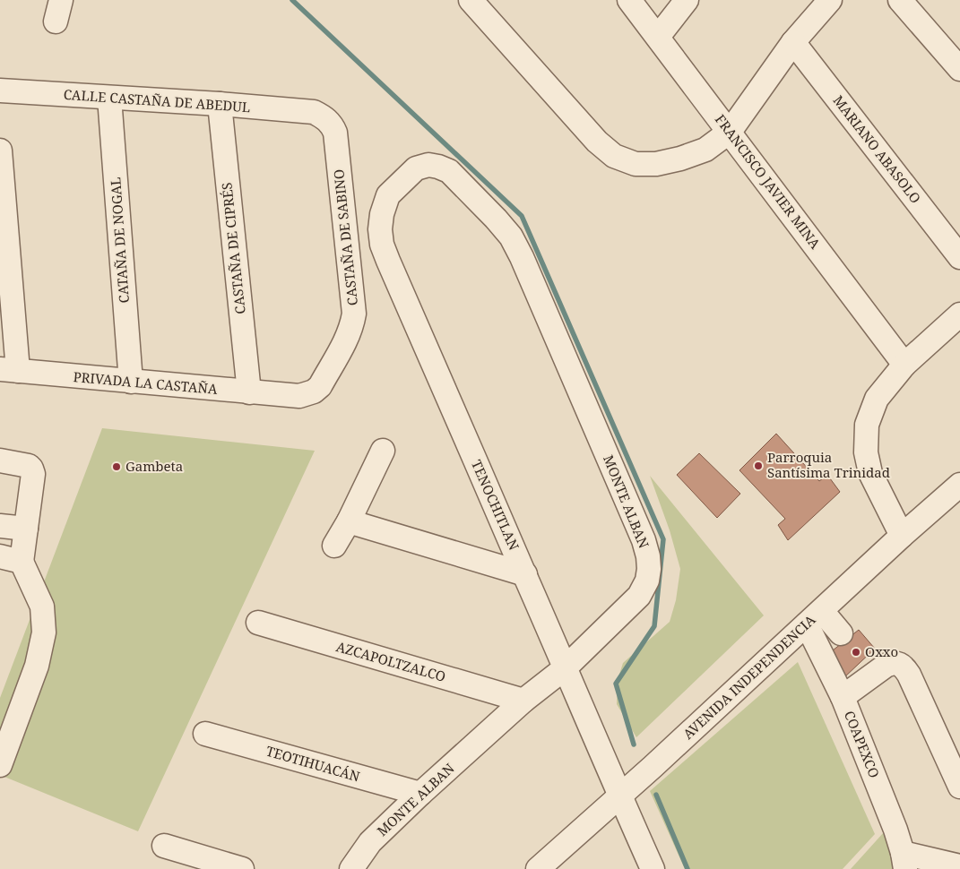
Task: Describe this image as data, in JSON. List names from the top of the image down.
{
  "streets": {
    "street": [
      "CALLE CASTAÑA DE ABEDUL",
      "MARIANO ABASOLO",
      "FRANCISCO JAVIER MINA",
      "CASTAÑA DE SABINO",
      "CATAÑA DE NOGAL",
      "CASTAÑA DE CIPRÉS",
      "PRIVADA LA CASTAÑA",
      "MONTE ALBAN",
      "TENOCHITLAN",
      "AZCAPOLTZALCO",
      "AVENIDA INDEPENDENCIA",
      "COAPEXCO",
      "TEOTIHUACÁN"
    ]
  },
  "crossings": [
    ["CALLE CASTAÑA DE ABEDUL", "CASTAÑA DE SABINO"],
    ["CALLE CASTAÑA DE ABEDUL", "CATAÑA DE NOGAL"],
    ["CALLE CASTAÑA DE ABEDUL", "CASTAÑA DE CIPRÉS"],
    ["CASTAÑA DE SABINO", "PRIVADA LA CASTAÑA"],
    ["CATAÑA DE NOGAL", "PRIVADA LA CASTAÑA"],
    ["CASTAÑA DE CIPRÉS", "PRIVADA LA CASTAÑA"],
    ["MONTE ALBAN", "TENOCHITLAN"],
    ["MONTE ALBAN", "AZCAPOLTZALCO"],
    ["MONTE ALBAN", "TEOTIHUACÁN"],
    ["TENOCHITLAN", "AVENIDA INDEPENDENCIA"],
    ["AVENIDA INDEPENDENCIA", "COAPEXCO"]
  ],
  "places": ["Parroquia Santísima Trinidad", "Gambeta", "Oxxo"]
}
